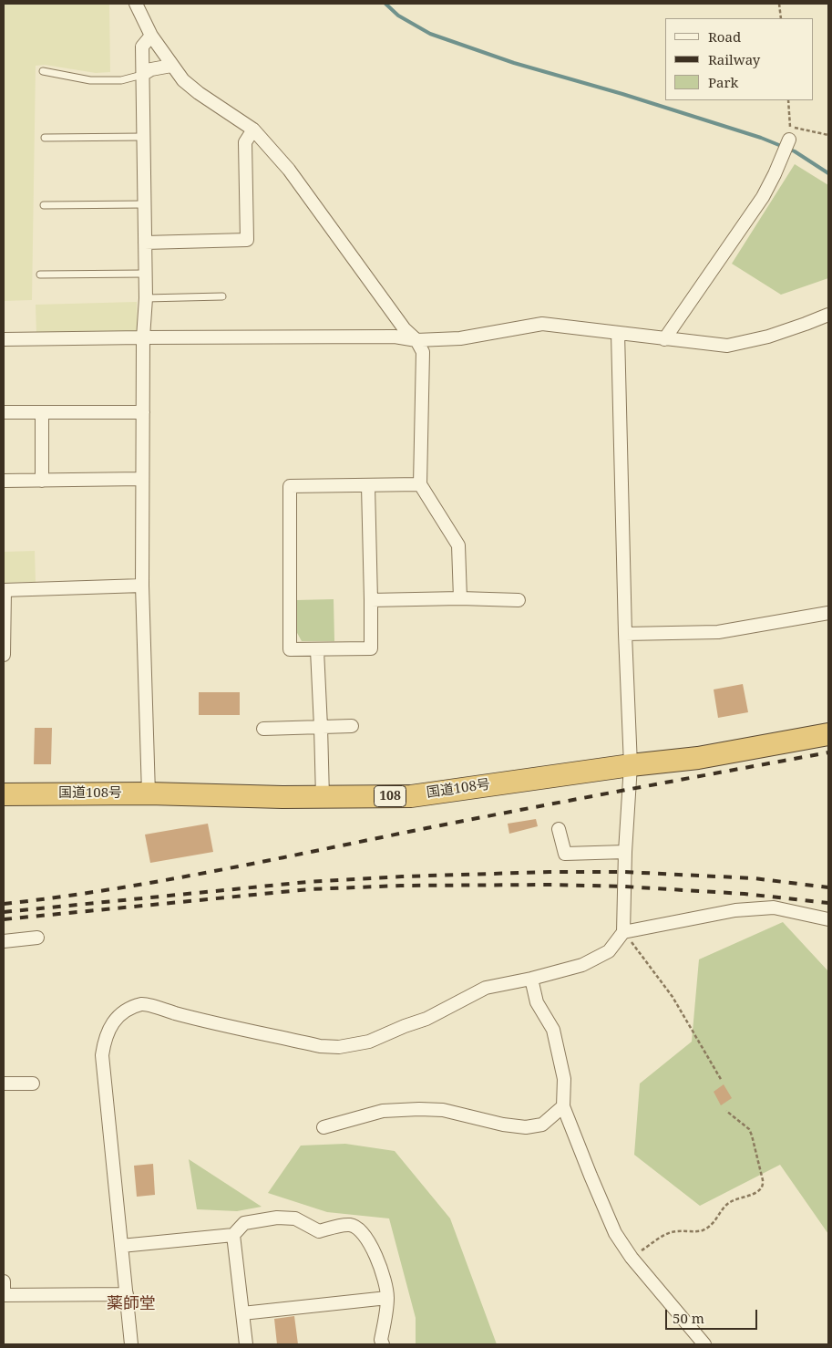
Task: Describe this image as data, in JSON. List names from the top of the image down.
{
  "streets": {
    "highway": ["国道108号", "108"]
  },
  "districts": ["薬師堂"],
  "legend": ["Road", "Railway", "Park"],
  "scale_bar": "50 m"
}
